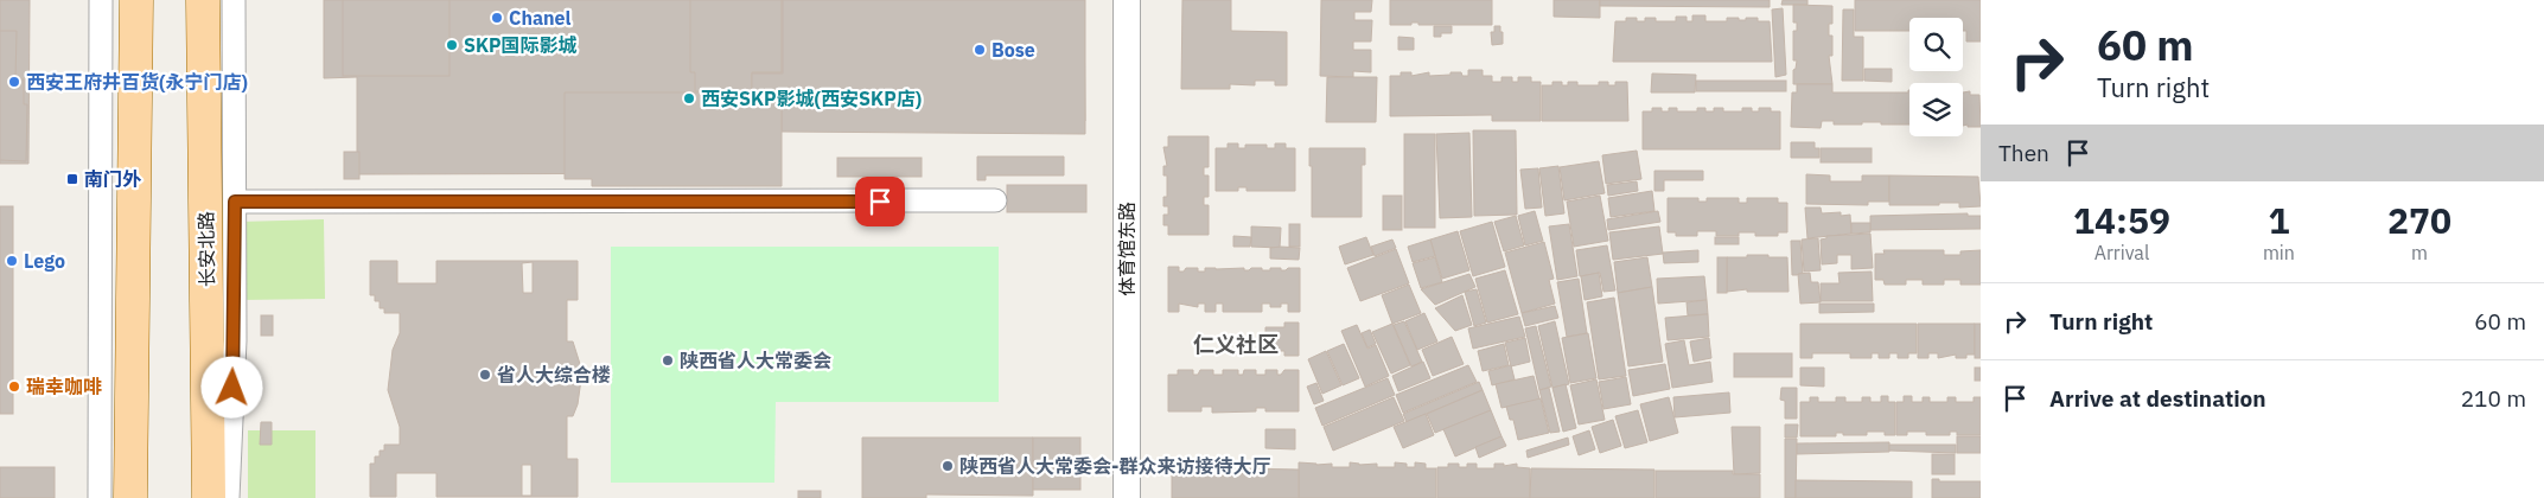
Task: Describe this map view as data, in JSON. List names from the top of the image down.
{
  "streets": {
    "main road": ["长安北路"],
    "street": ["体育馆东路"]
  },
  "districts": ["仁义社区"],
  "places": {
    "other": [
      "Chanel",
      "SKP国际影城",
      "Bose",
      "西安王府井百货(永宁门店)",
      "西安SKP影城(西安SKP店)",
      "Lego",
      "陕西省人大常委会",
      "省人大综合楼",
      "瑞幸咖啡",
      "陕西省人大常委会-群众来访接待大厅"
    ],
    "transit": ["南门外"]
  },
  "page": {
    "turn": ["60 m", "Turn right"],
    "then": "Then",
    "eta": [
      "14:59",
      "Arrival",
      "1",
      "min",
      "270",
      "m"
    ],
    "list": [
      {
        "name": "Turn right",
        "value": "60 m"
      },
      {
        "name": "Arrive at destination",
        "value": "210 m"
      }
    ]
  }
}
